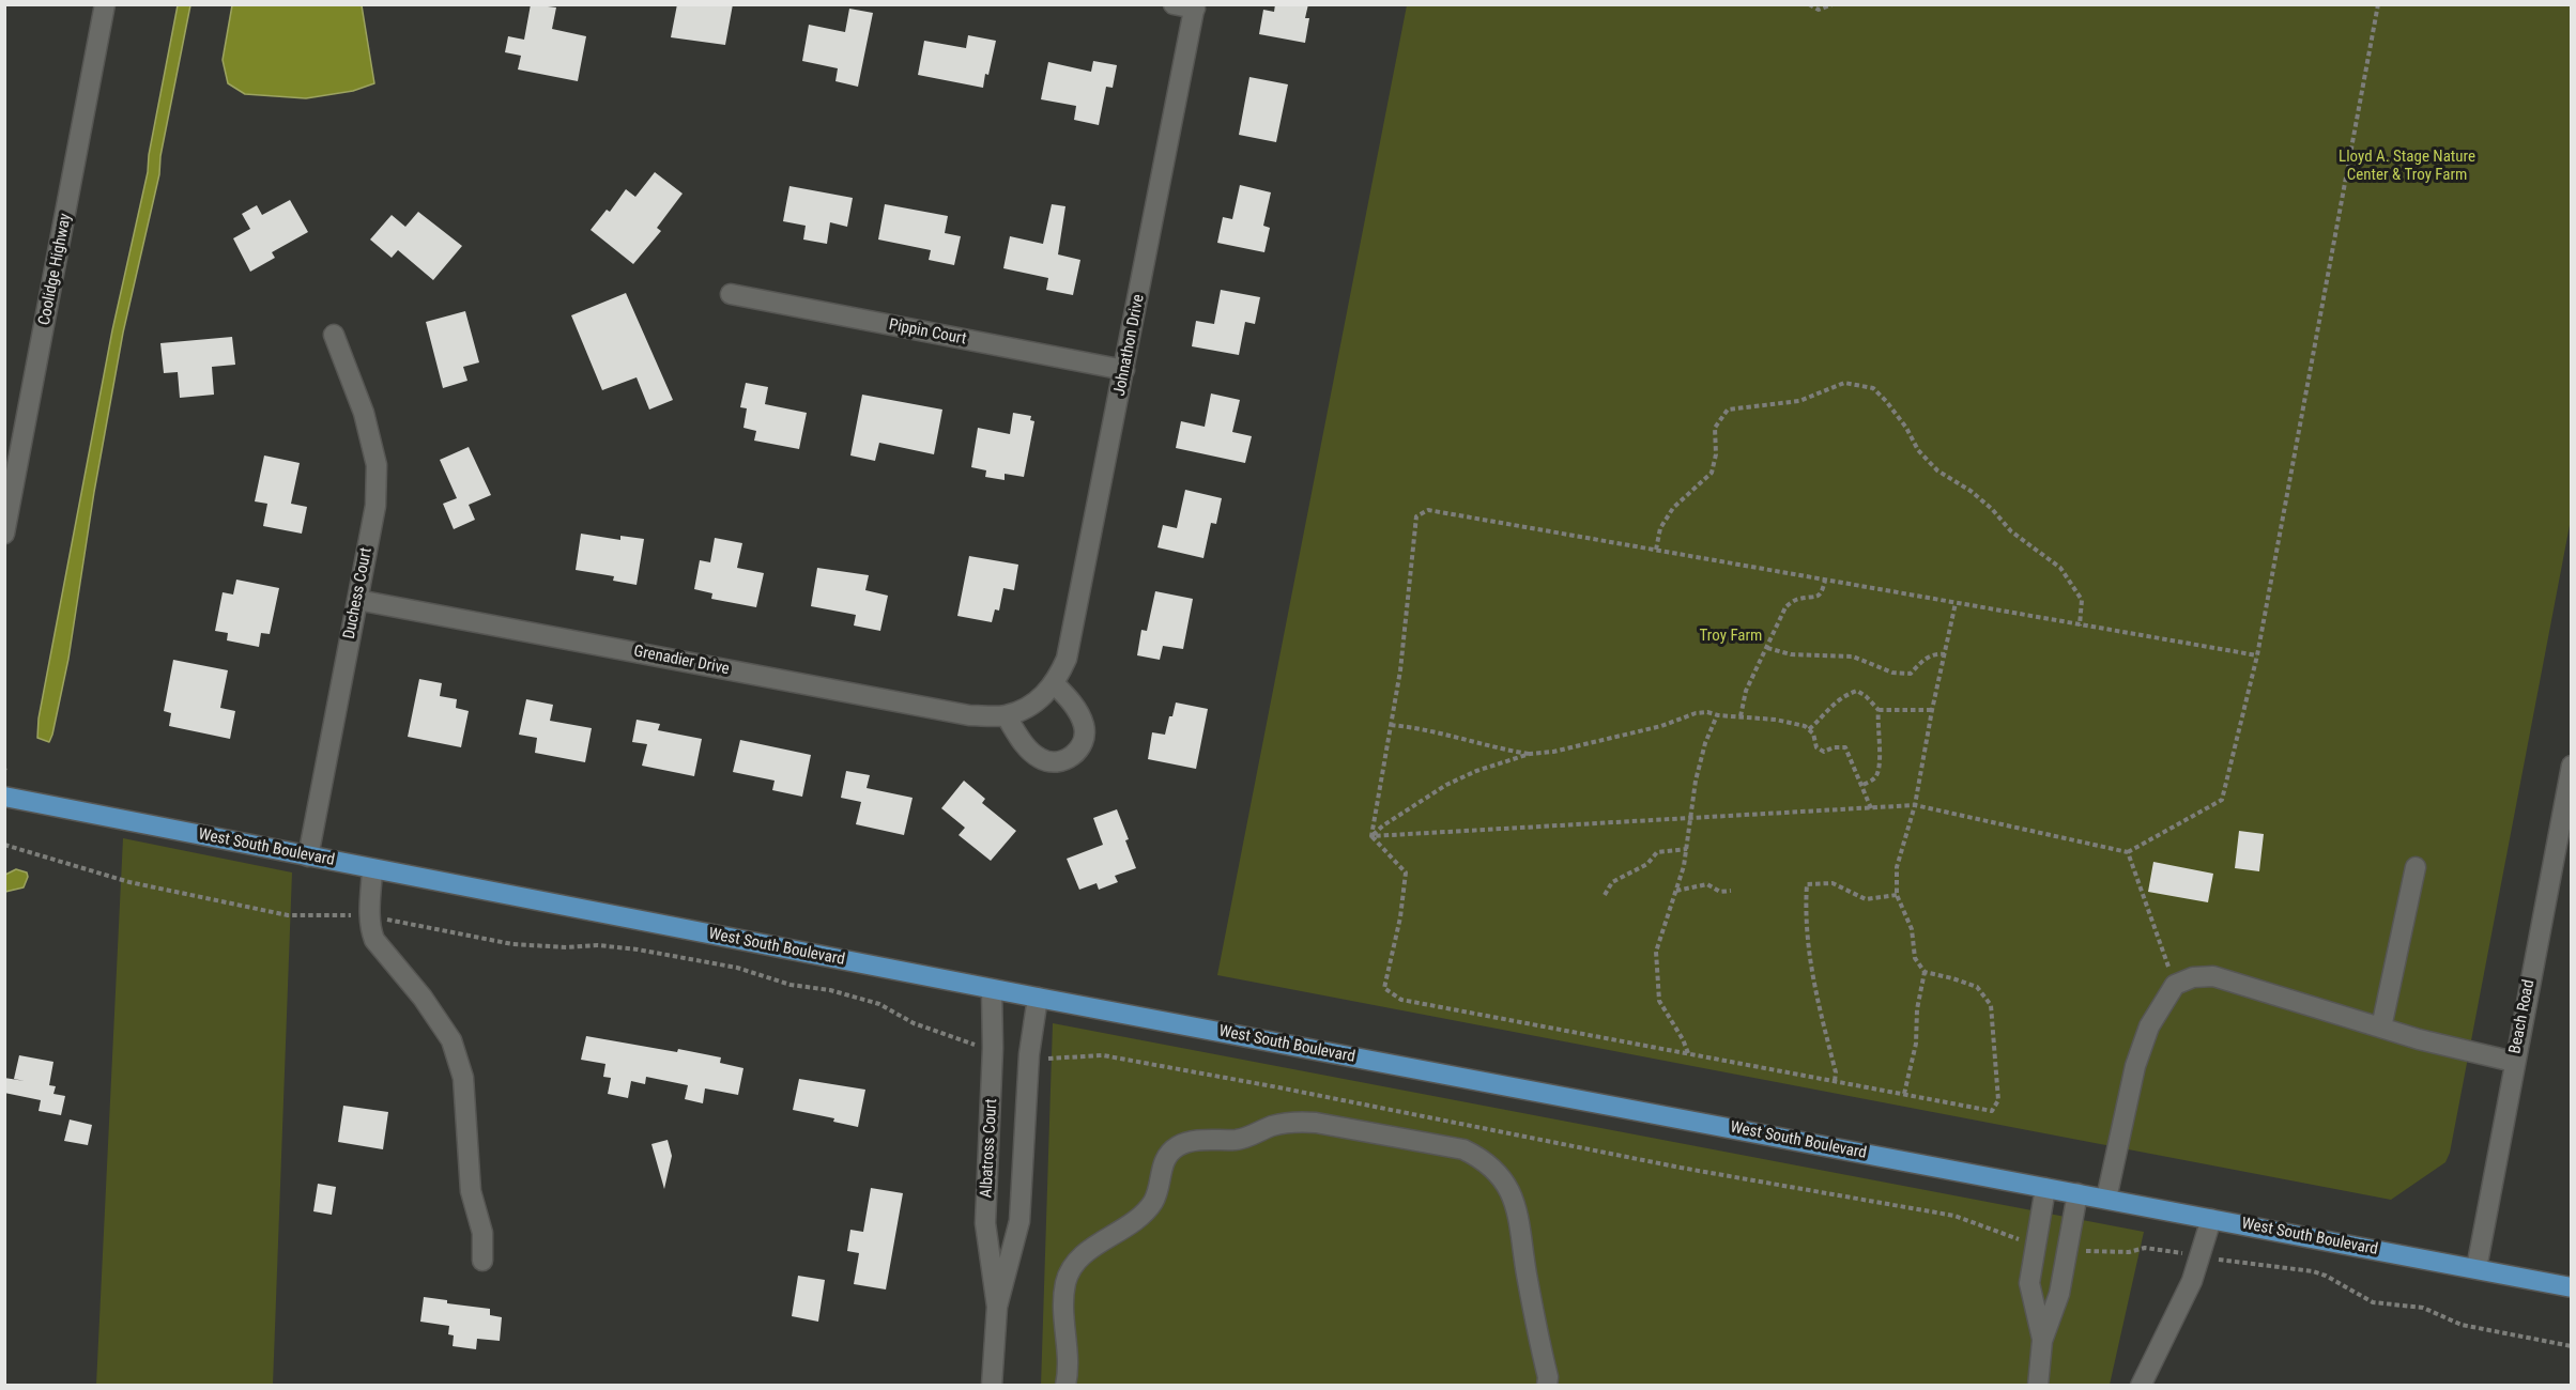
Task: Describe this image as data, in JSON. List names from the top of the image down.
{
  "streets": {
    "main road": ["West South Boulevard"],
    "street": [
      "Coolidge Highway",
      "Pippin Court",
      "Johnathon Drive",
      "Duchess Court",
      "Grenadier Drive",
      "Beach Road",
      "Albatross Court"
    ]
  },
  "crossings": [
    ["Pippin Court", "Johnathon Drive"],
    ["Johnathon Drive", "Grenadier Drive"],
    ["Duchess Court", "Grenadier Drive"],
    ["Duchess Court", "West South Boulevard"],
    ["West South Boulevard", "Beach Road"],
    ["West South Boulevard", "Albatross Court"]
  ],
  "parks": ["Lloyd A. Stage Nature Center & Troy Farm", "Troy Farm"]
}
